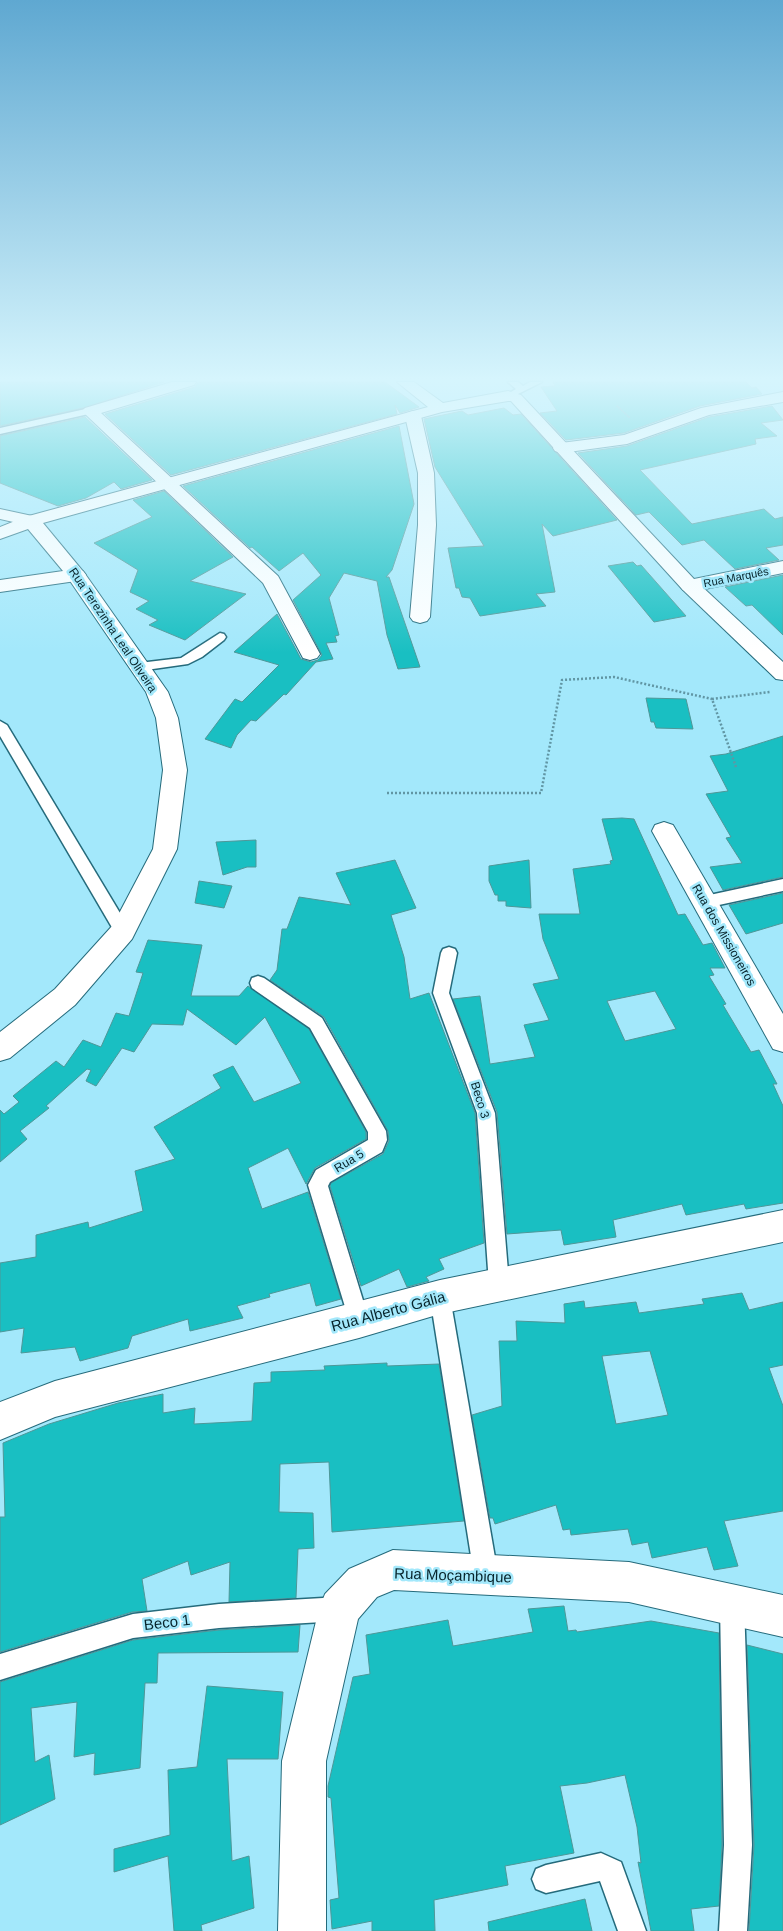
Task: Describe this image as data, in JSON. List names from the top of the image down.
{
  "streets": {
    "street": [
      "Rua Marquês",
      "Rua Terezinha Leal Oliveira",
      "Rua dos Missioneiros",
      "Rua Alberto Gália",
      "Rua Moçambique"
    ],
    "lane": ["Beco 3", "Rua 5", "Beco 1"]
  },
  "crossings": [
    ["Beco 3", "Rua Alberto Gália"],
    ["Rua 5", "Rua Alberto Gália"],
    ["Rua Moçambique", "Beco 1"]
  ]
}
